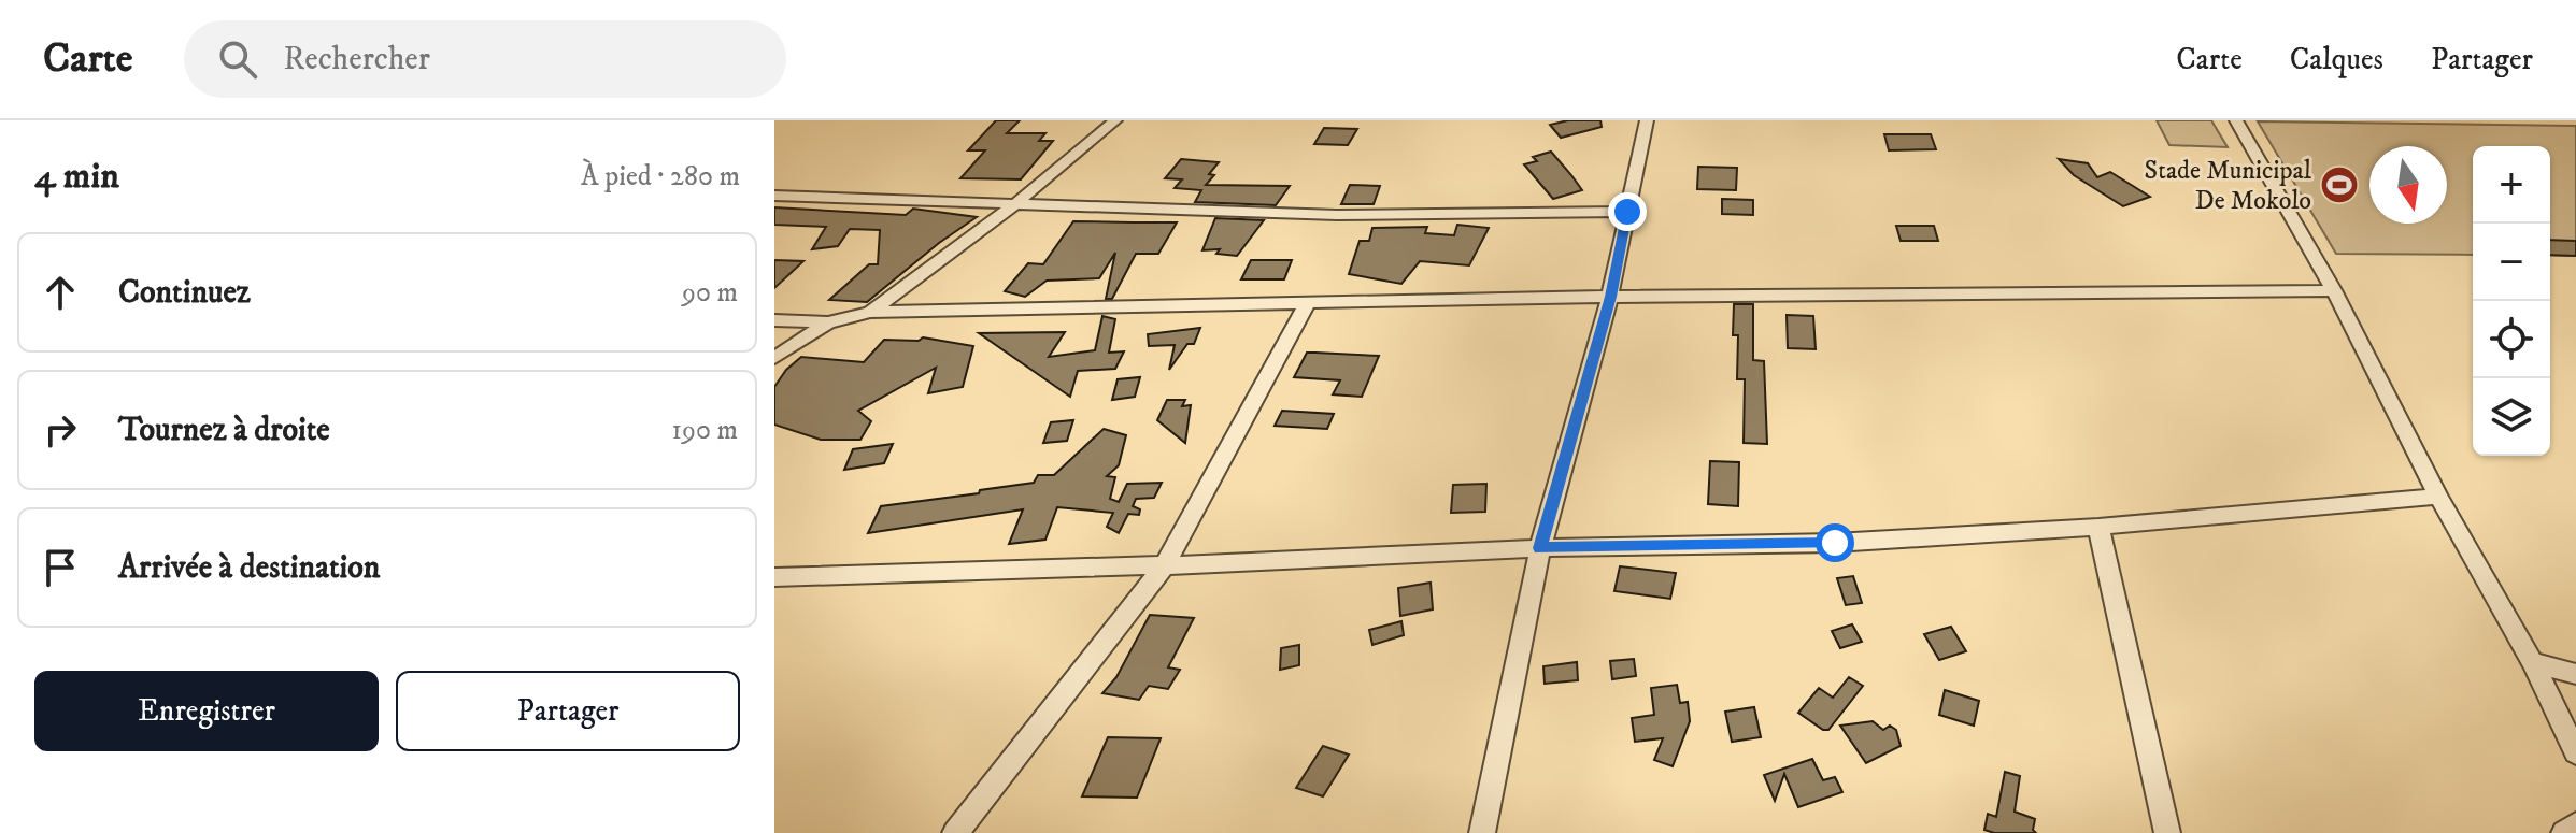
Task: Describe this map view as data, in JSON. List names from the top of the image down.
{
  "places": {
    "sports": ["Stade Municipal De Mokolo"]
  },
  "north": "bottom",
  "page": {
    "header": "Carte",
    "search": "Rechercher",
    "nav": ["Carte", "Calques", "Partager"],
    "heading": ["4 min", "À pied · 280 m"],
    "map_buttons": ["+", "−"],
    "list": [
      ["Continuez", "90 m"],
      ["Tournez à droite", "190 m"],
      "Arrivée à destination"
    ],
    "buttons": ["Enregistrer", "Partager"]
  }
}
